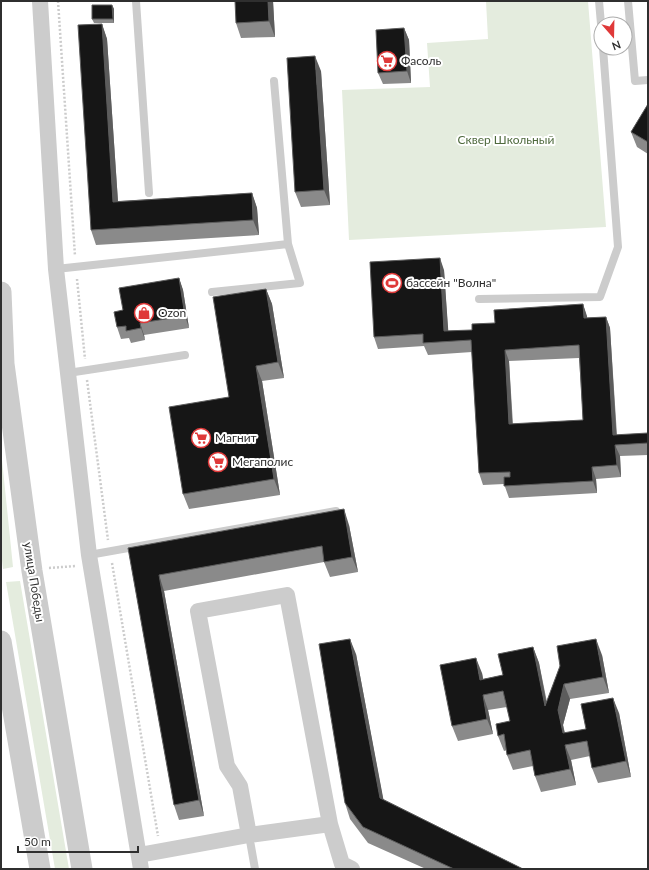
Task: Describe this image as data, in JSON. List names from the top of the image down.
{
  "streets": {
    "street": ["улица Победы"]
  },
  "parks": ["Сквер Школьный"],
  "places": {
    "supermarket": ["Фасоль", "Магнит", "Мегаполис"],
    "sports": ["бассейн \"Волна\""],
    "shop": ["Ozon"]
  },
  "scale_bar": "50 m",
  "north": "bottom"
}
